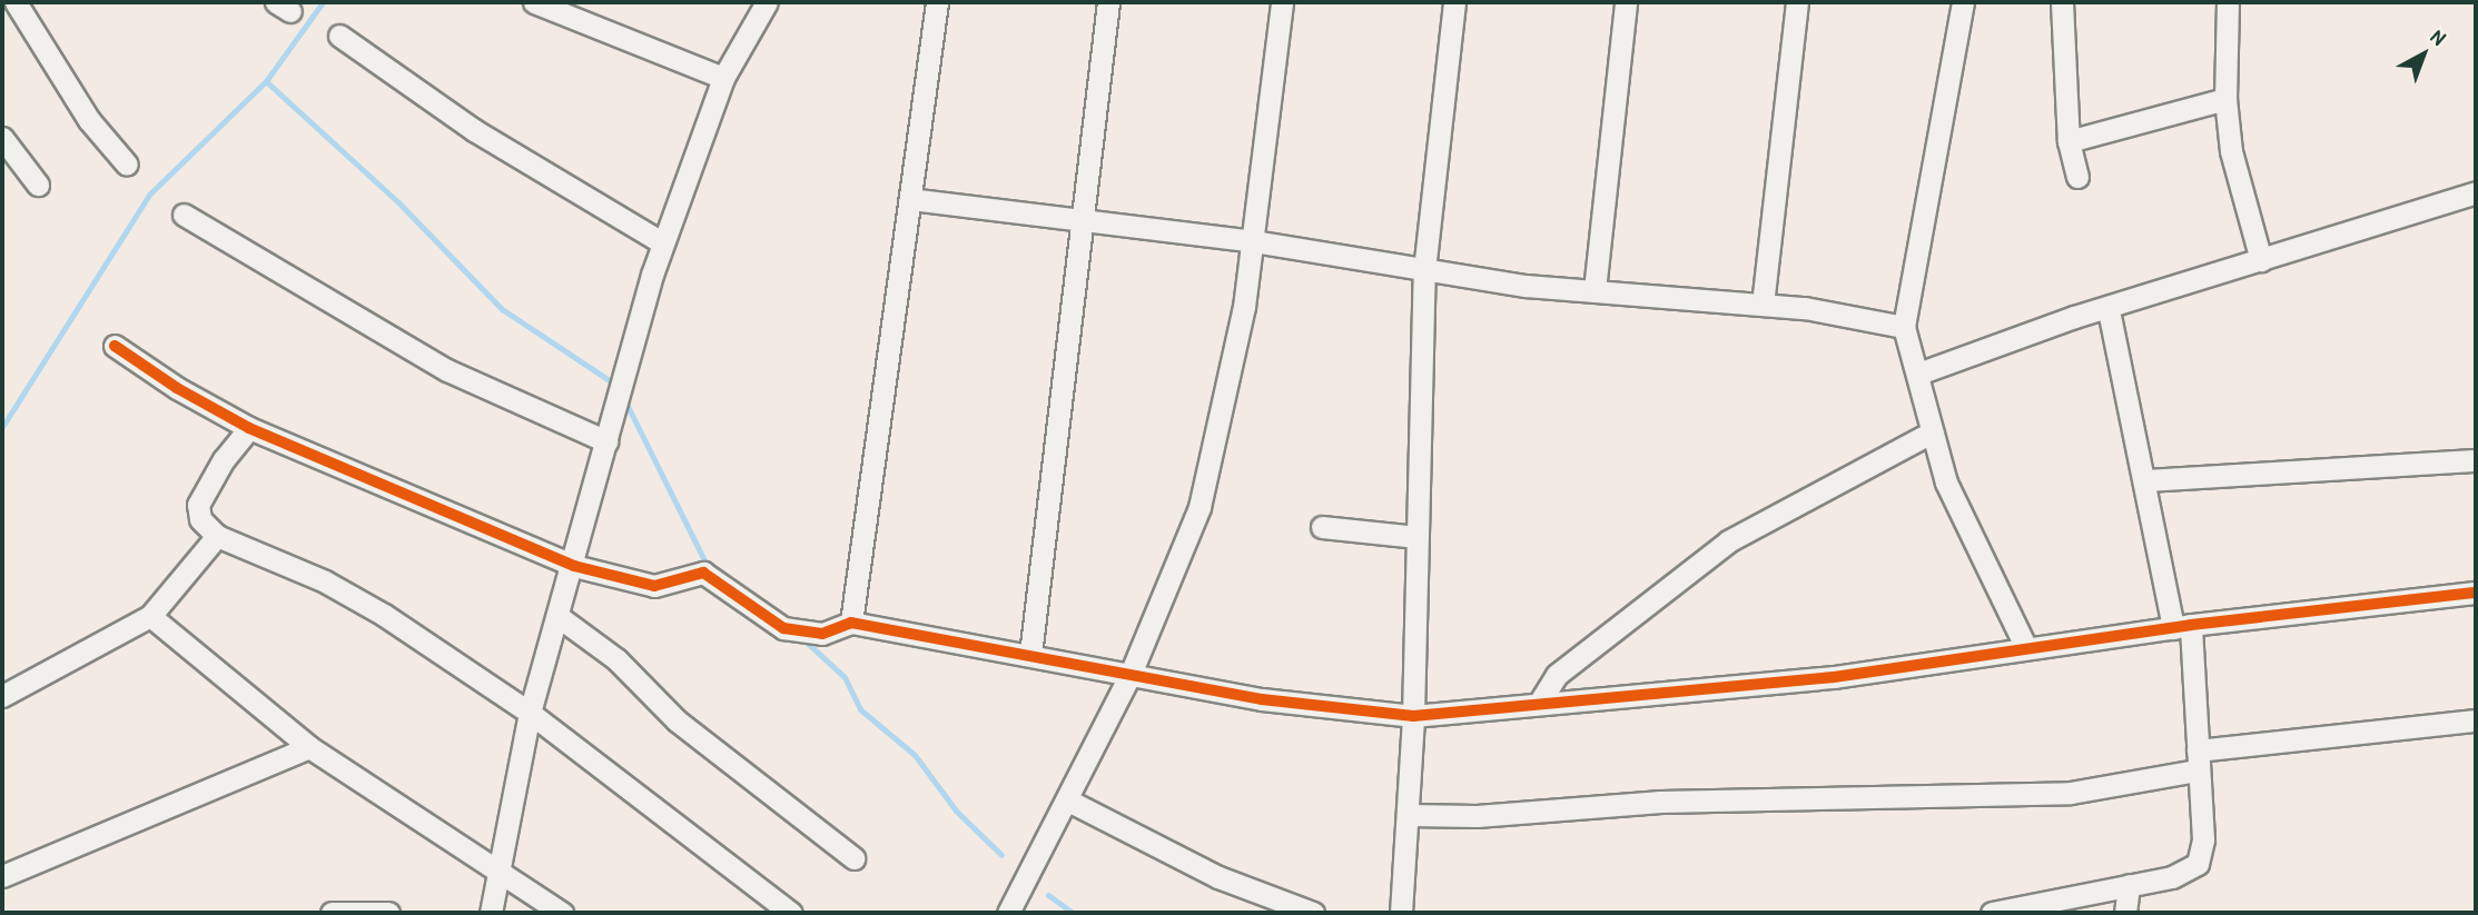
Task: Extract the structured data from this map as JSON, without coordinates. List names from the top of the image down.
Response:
{
  "north": "top right"
}
